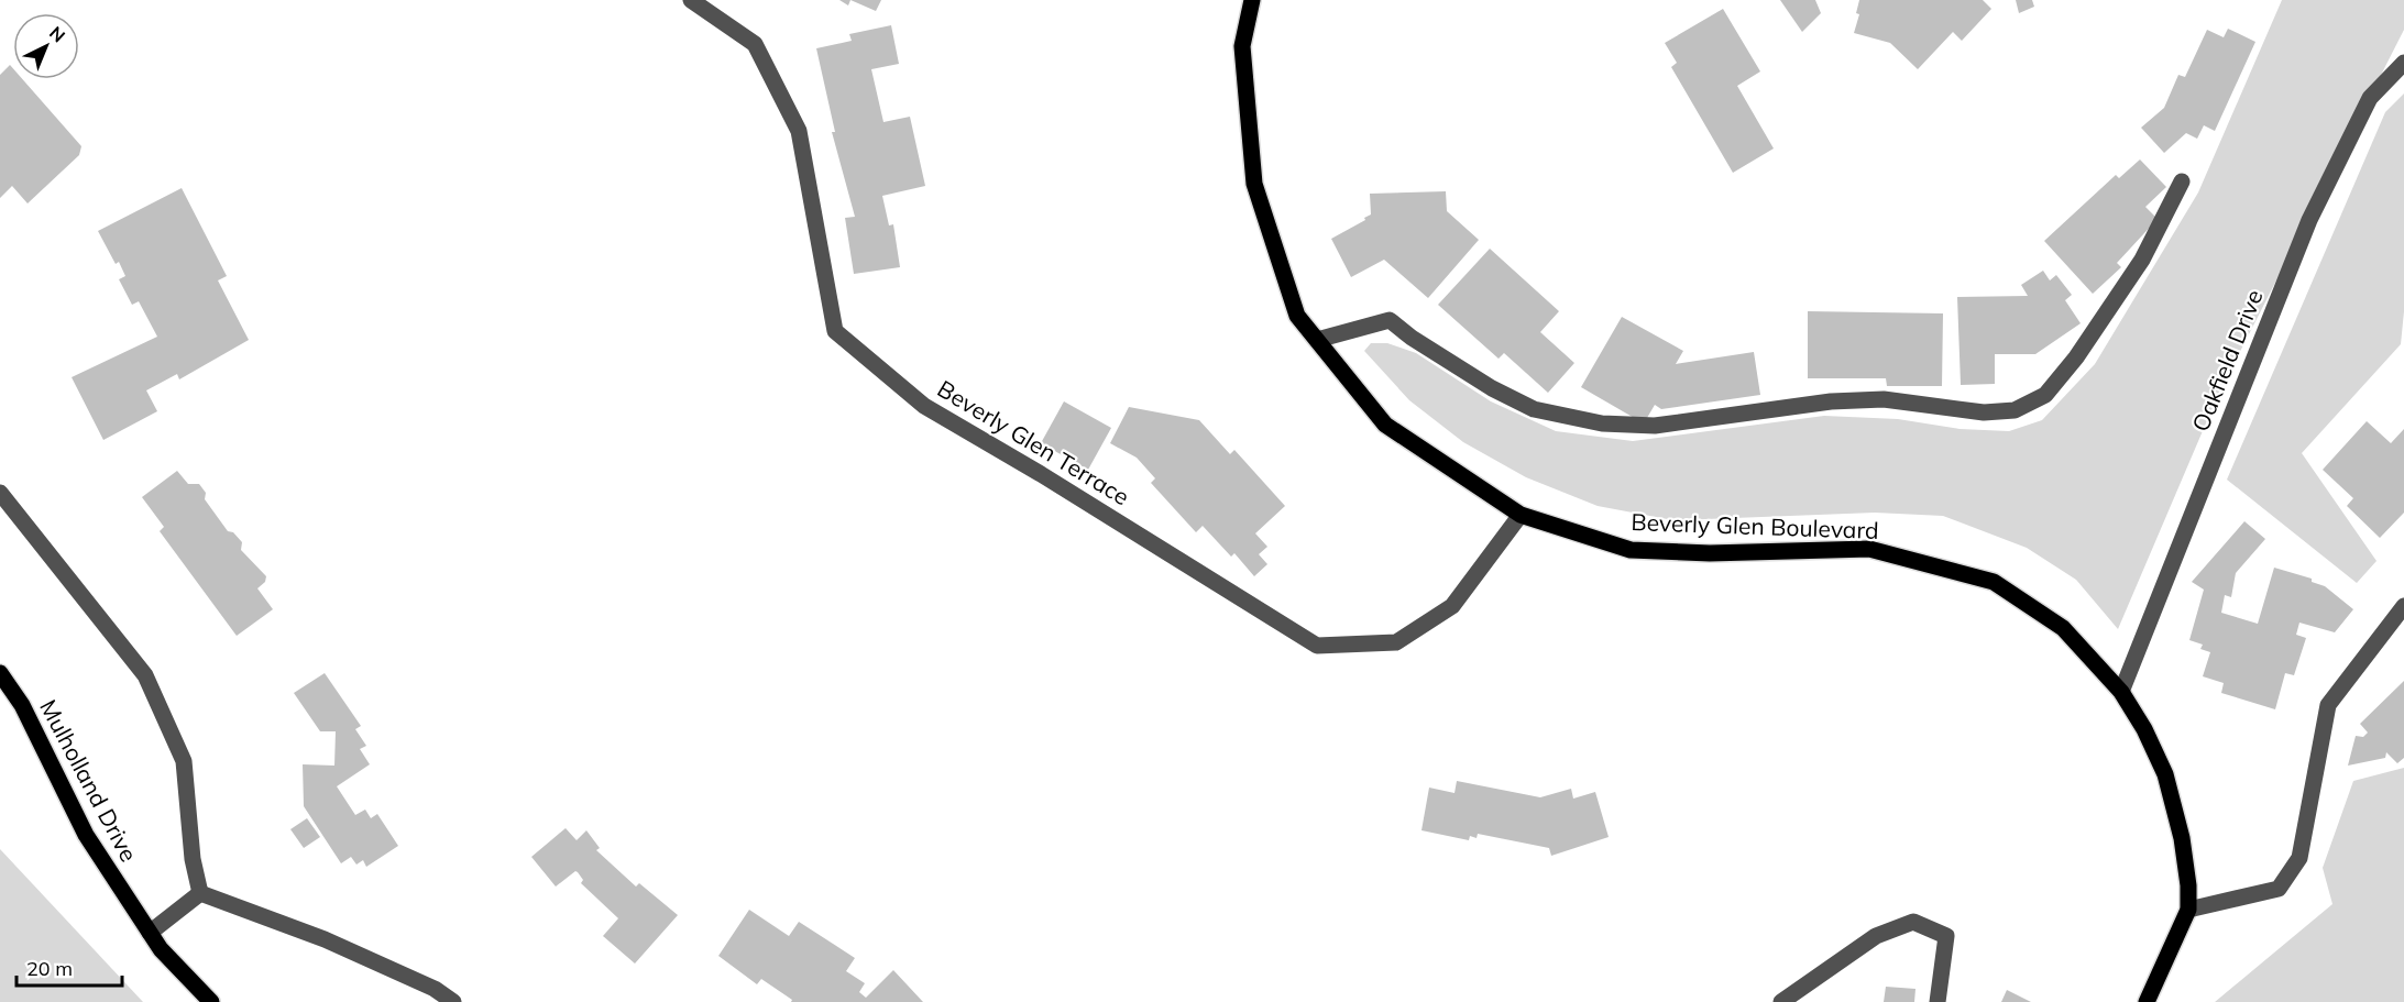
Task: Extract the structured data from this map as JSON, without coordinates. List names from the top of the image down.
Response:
{
  "streets": {
    "main road": ["Beverly Glen Boulevard", "Mulholland Drive"],
    "street": ["Oakfield Drive", "Beverly Glen Terrace"]
  },
  "crossings": [
    ["Oakfield Drive", "Beverly Glen Boulevard"],
    ["Beverly Glen Terrace", "Beverly Glen Boulevard"]
  ],
  "scale_bar": "20 m",
  "north": "top right"
}
